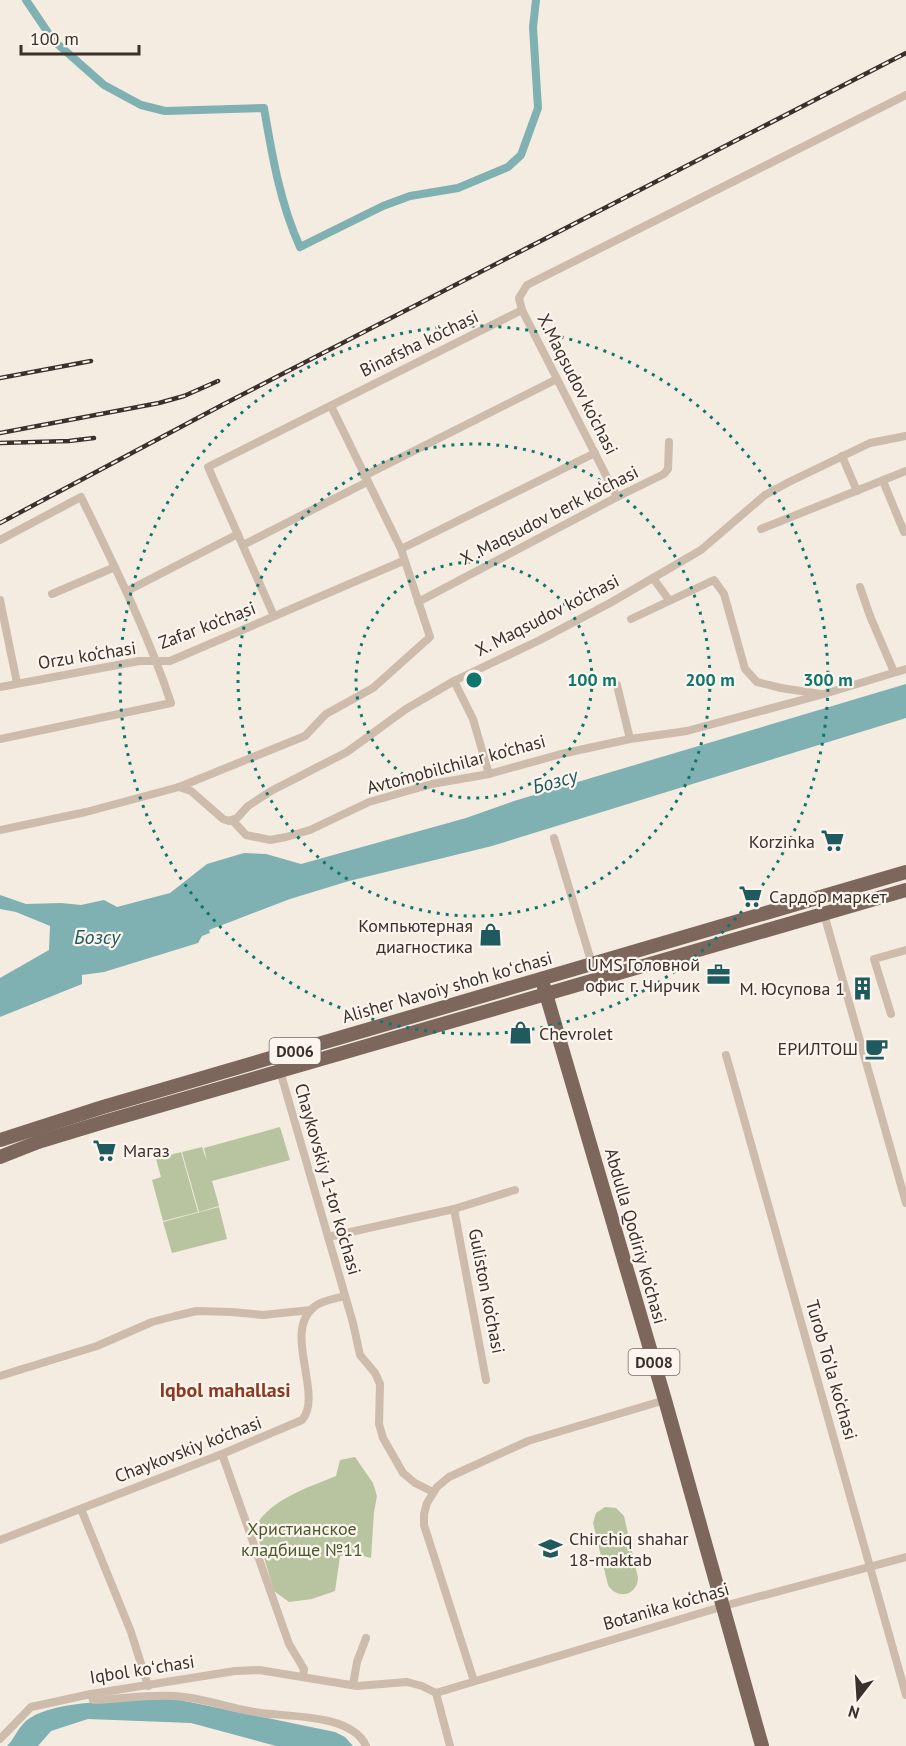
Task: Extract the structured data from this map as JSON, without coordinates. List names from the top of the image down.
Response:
{
  "streets": {
    "main road": [
      "Alisher Navoiy shoh koʻchasi",
      "D006",
      "Abdulla Qodiriy ko‘chasi",
      "D008"
    ],
    "street": [
      "Binafsha ko‘chasi",
      "X.Maqsudov ko‘chasi",
      "X .Maqsudov berk ko‘chasi",
      "X. Maqsudov ko‘chasi",
      "Zafar ko‘chasi",
      "Orzu ko‘chasi",
      "Avtomobilchilar ko‘chasi",
      "Chaykovskiy 1-tor ko‘chasi",
      "Guliston ko‘chasi",
      "Turob To‘la ko‘chasi",
      "Chaykovskiy ko‘chasi",
      "Botanika ko‘chasi",
      "Iqbol koʻchasi"
    ]
  },
  "crossings": [
    ["Binafsha ko‘chasi", "X.Maqsudov ko‘chasi"],
    ["X.Maqsudov ko‘chasi", "X .Maqsudov berk ko‘chasi"],
    ["X. Maqsudov ko‘chasi", "Avtomobilchilar ko‘chasi"],
    ["Zafar ko‘chasi", "Orzu ko‘chasi"],
    ["Alisher Navoiy shoh koʻchasi", "Chaykovskiy 1-tor ko‘chasi"],
    ["Alisher Navoiy shoh koʻchasi", "Abdulla Qodiriy ko‘chasi"],
    ["Chaykovskiy 1-tor ko‘chasi", "Guliston ko‘chasi"],
    ["Abdulla Qodiriy ko‘chasi", "Botanika ko‘chasi"],
    ["Turob To‘la ko‘chasi", "Botanika ko‘chasi"],
    ["Botanika ko‘chasi", "Iqbol koʻchasi"]
  ],
  "districts": ["Iqbol mahallasi"],
  "water": ["Бозсу"],
  "parks": ["Христианское кладбище №11"],
  "places": {
    "supermarket": ["Korzinka", "Сардор маркет", "Магаз"],
    "shop": ["Компьютерная диагностика", "Chevrolet"],
    "office": ["UMS Головной офис г. Чирчик"],
    "building": ["М. Юсупова 1"],
    "cafe": ["ЕРИЛТОШ"],
    "school or university": ["Chirchiq shahar 18-maktab"]
  },
  "scale_bar": "100 m",
  "north": "bottom",
  "rings": ["100 m", "200 m", "300 m"]
}
